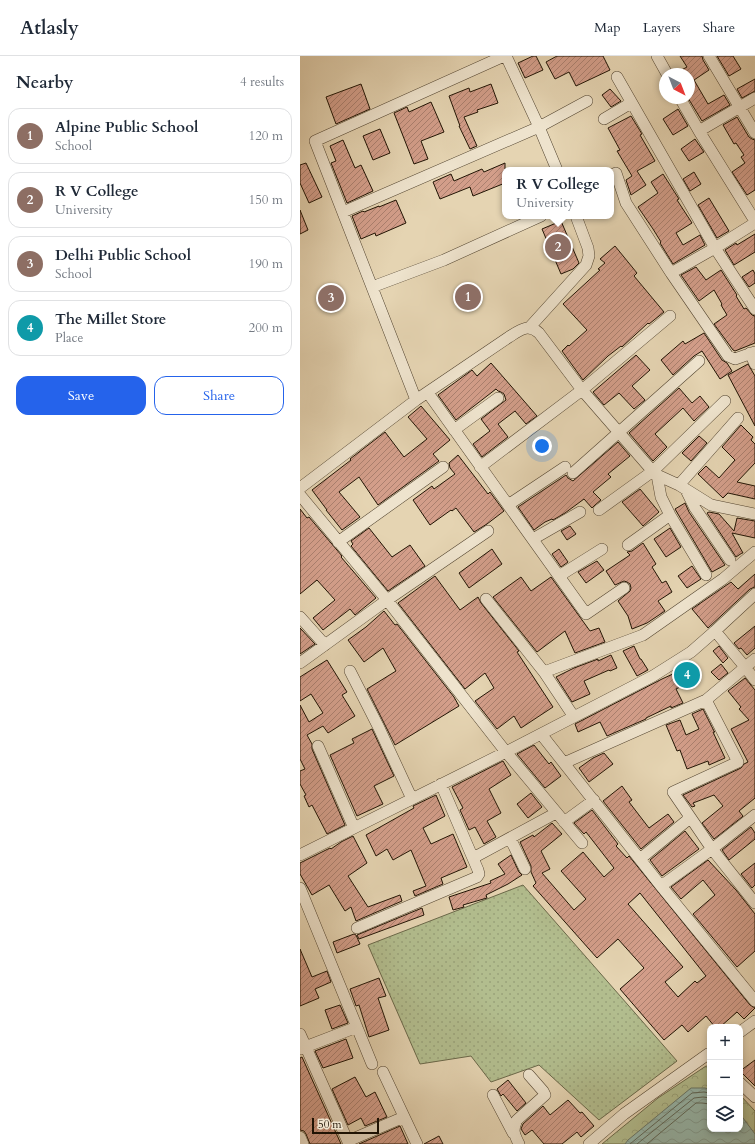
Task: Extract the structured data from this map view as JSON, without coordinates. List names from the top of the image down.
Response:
{
  "scale_bar": "50 m",
  "north": "bottom right",
  "page": {
    "header": "Atlasly",
    "nav": ["Map", "Layers", "Share"],
    "heading": ["Nearby", "4 results"],
    "list": [
      {
        "mark": "1",
        "name": "Alpine Public School",
        "note": "School",
        "value": "120 m"
      },
      {
        "mark": "2",
        "name": "R V College",
        "note": "University",
        "value": "150 m"
      },
      {
        "mark": "3",
        "name": "Delhi Public School",
        "note": "School",
        "value": "190 m"
      },
      {
        "mark": "4",
        "name": "The Millet Store",
        "note": "Place",
        "value": "200 m"
      }
    ],
    "popup": ["R V College", "University"],
    "pins": [
      "2",
      "1",
      "3",
      "4"
    ],
    "buttons": ["Save", "Share"],
    "map_buttons": ["+", "−"],
    "scale": "50 m"
  }
}
